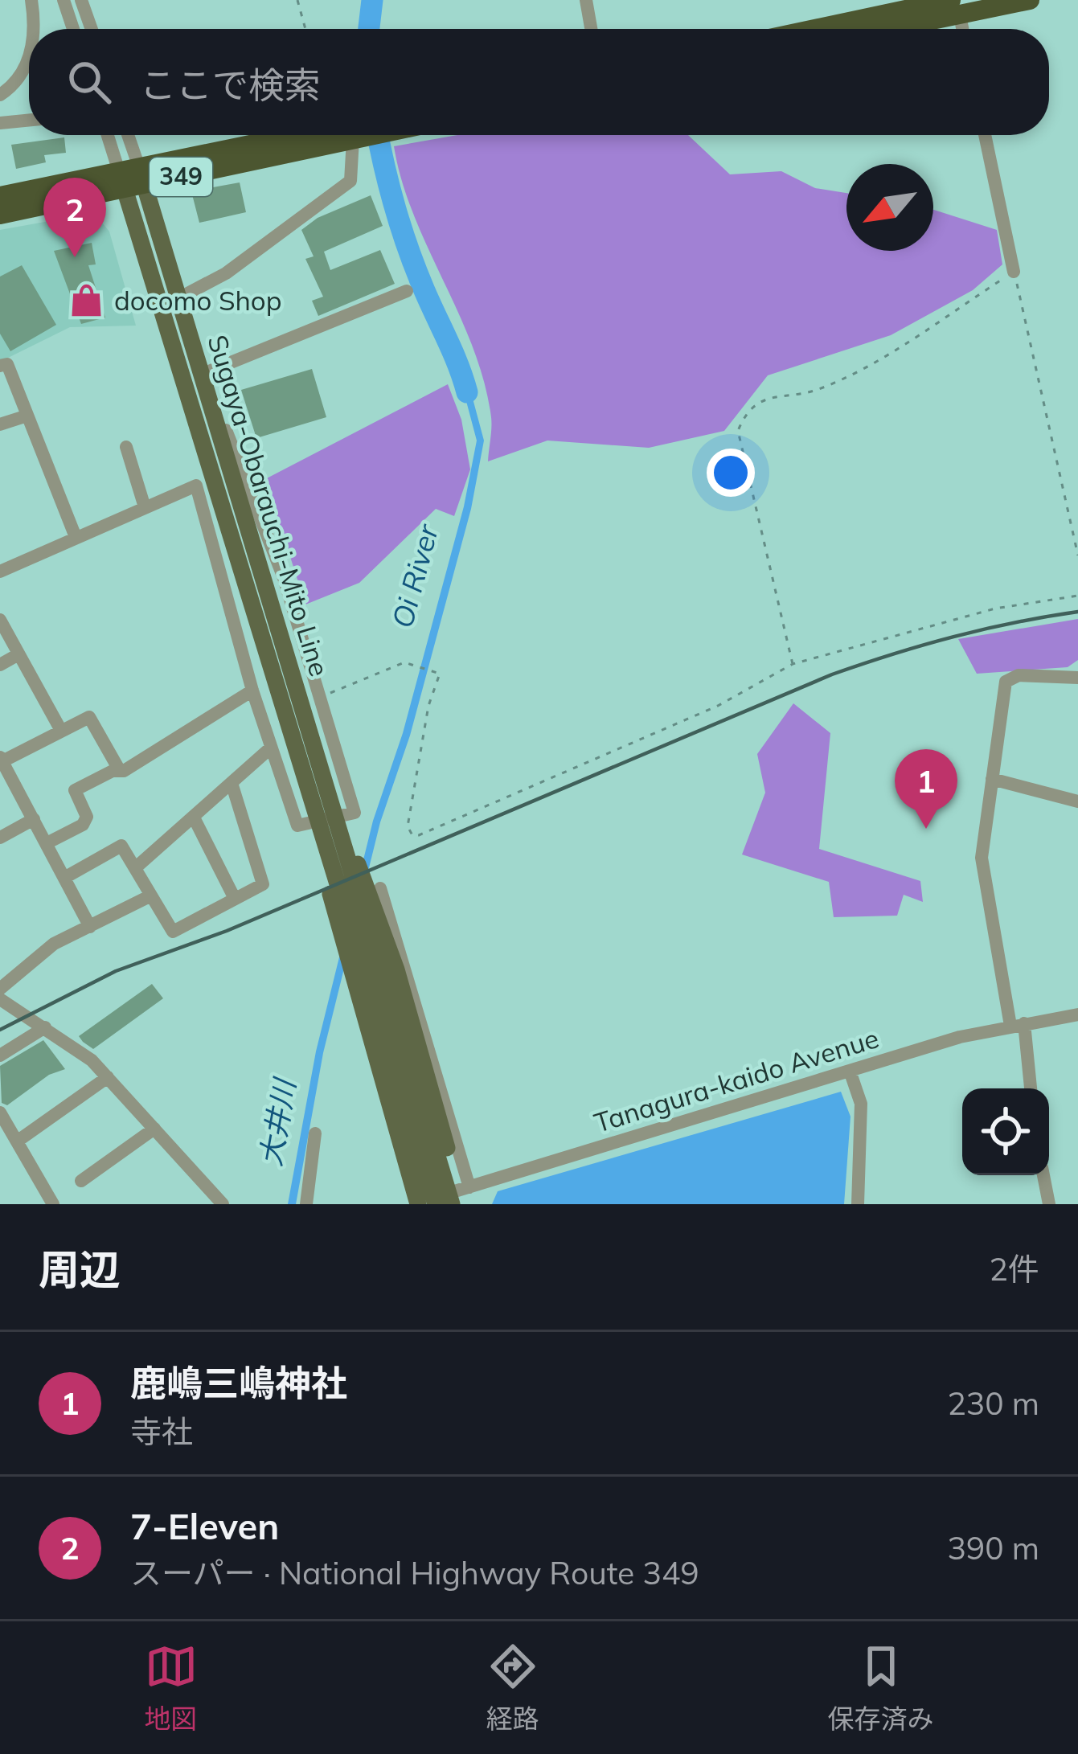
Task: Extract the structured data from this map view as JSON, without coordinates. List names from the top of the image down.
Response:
{
  "streets": {
    "highway": ["349"],
    "main road": ["Sugaya-Obarauchi-Mito Line"],
    "street": ["Tanagura-kaido Avenue"]
  },
  "crossings": [
    ["349", "Sugaya-Obarauchi-Mito Line"],
    ["Sugaya-Obarauchi-Mito Line", "Tanagura-kaido Avenue"]
  ],
  "water": ["Oi River", "大井川"],
  "places": {
    "shop": ["docomo Shop"]
  },
  "north": "bottom left",
  "page": {
    "search": "ここで検索",
    "pins": ["2", "1"],
    "heading": ["周辺", "2件"],
    "list": [
      {
        "mark": "1",
        "name": "鹿嶋三嶋神社",
        "note": "寺社",
        "value": "230 m"
      },
      {
        "mark": "2",
        "name": "7-Eleven",
        "note": "スーパー · National Highway Route 349",
        "value": "390 m"
      }
    ],
    "nav": ["地図", "経路", "保存済み"]
  }
}
